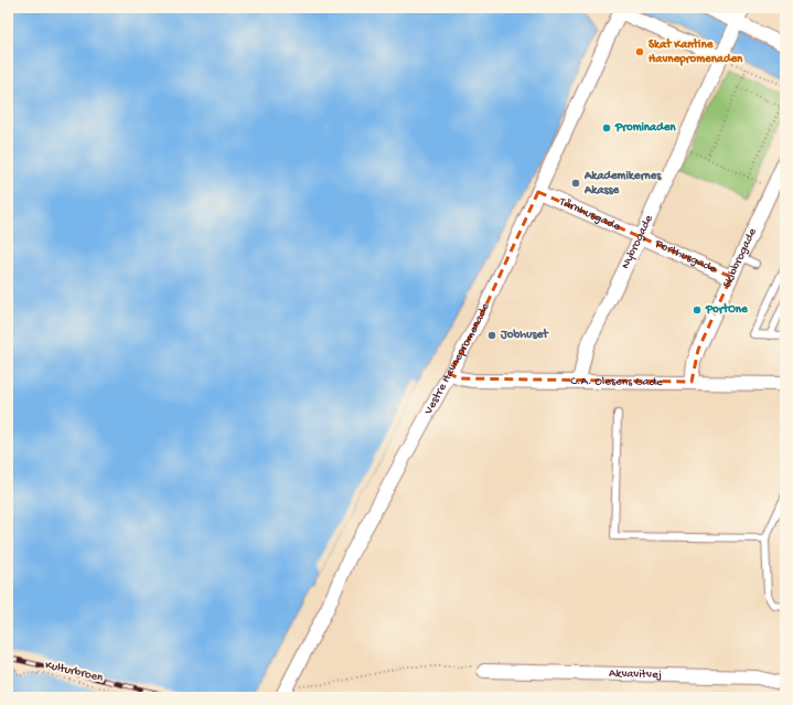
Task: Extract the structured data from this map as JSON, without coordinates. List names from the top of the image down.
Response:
{
  "streets": {
    "street": [
      "Tårnhusgade",
      "Nybrogade",
      "Porthusgade",
      "Skibbrogade",
      "Vestre Havnepromenade",
      "C.A. Olesens Gade",
      "Akvavitvej"
    ],
    "path": ["Kulturbroen"]
  },
  "crossings": [
    ["Tårnhusgade", "Nybrogade"],
    ["Tårnhusgade", "Porthusgade"],
    ["Tårnhusgade", "Vestre Havnepromenade"],
    ["Nybrogade", "Porthusgade"],
    ["Nybrogade", "Vestre Havnepromenade"],
    ["Nybrogade", "C.A. Olesens Gade"],
    ["Porthusgade", "Skibbrogade"],
    ["Skibbrogade", "C.A. Olesens Gade"],
    ["Vestre Havnepromenade", "C.A. Olesens Gade"]
  ],
  "places": [
    "Skat Kantine Havnepromenaden",
    "Prominaden",
    "Akademikernes Akasse",
    "PortOne",
    "Jobhuset"
  ]
}
